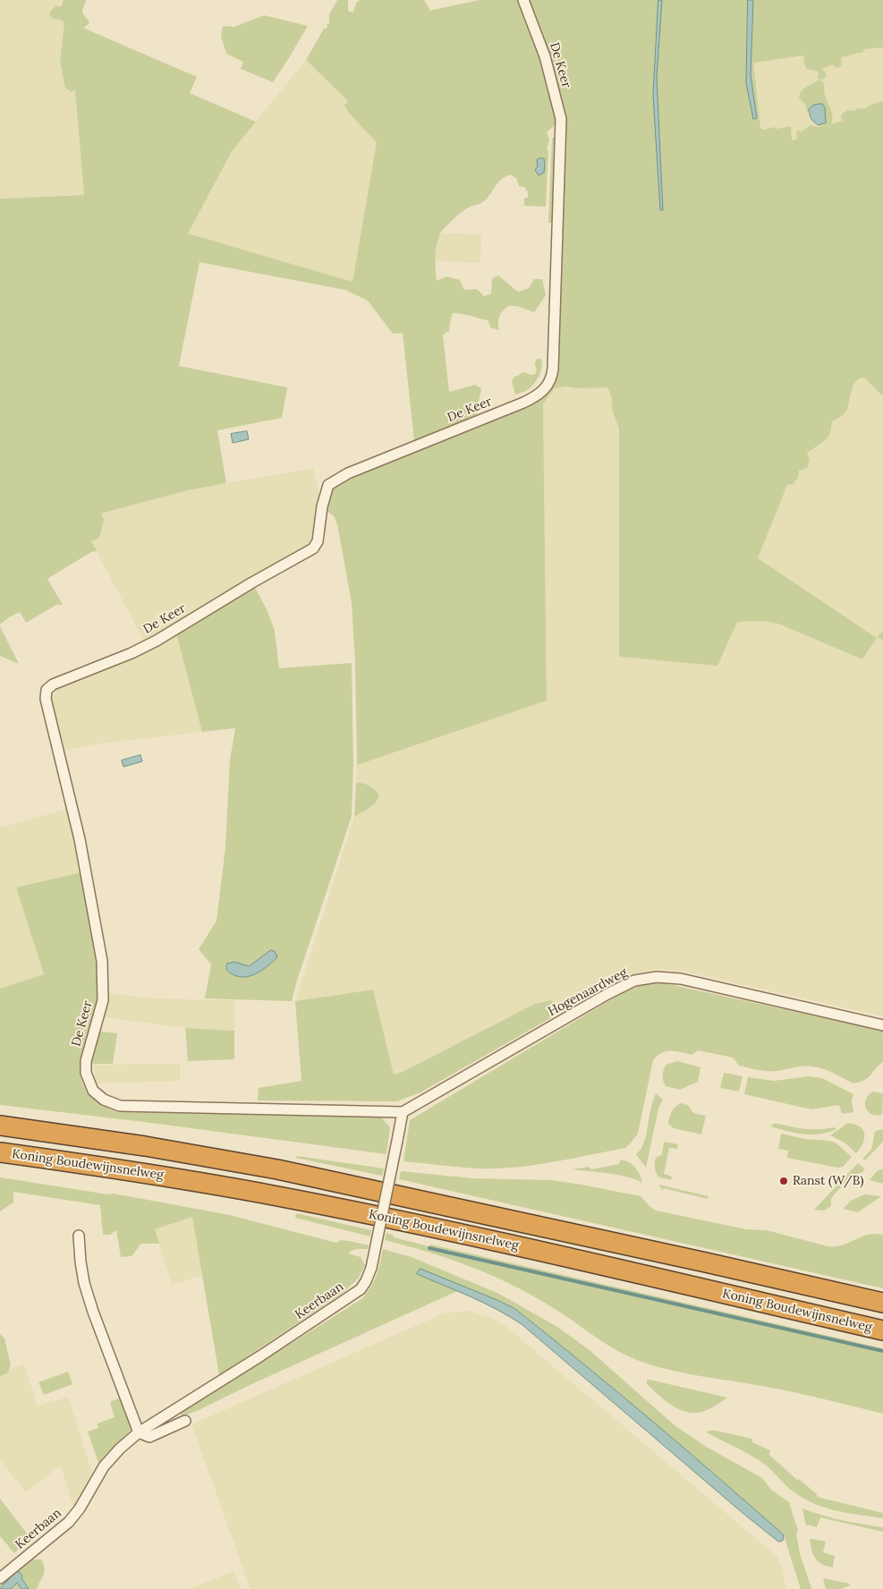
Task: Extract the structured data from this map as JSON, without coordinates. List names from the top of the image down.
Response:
{
  "streets": {
    "highway": ["Koning Boudewijnsnelweg"],
    "street": ["De Keer", "Hogenaardweg", "Keerbaan"]
  },
  "crossings": [
    ["De Keer", "Hogenaardweg"],
    ["De Keer", "Keerbaan"],
    ["Hogenaardweg", "Keerbaan"]
  ],
  "places": ["Ranst (W/B)"]
}
